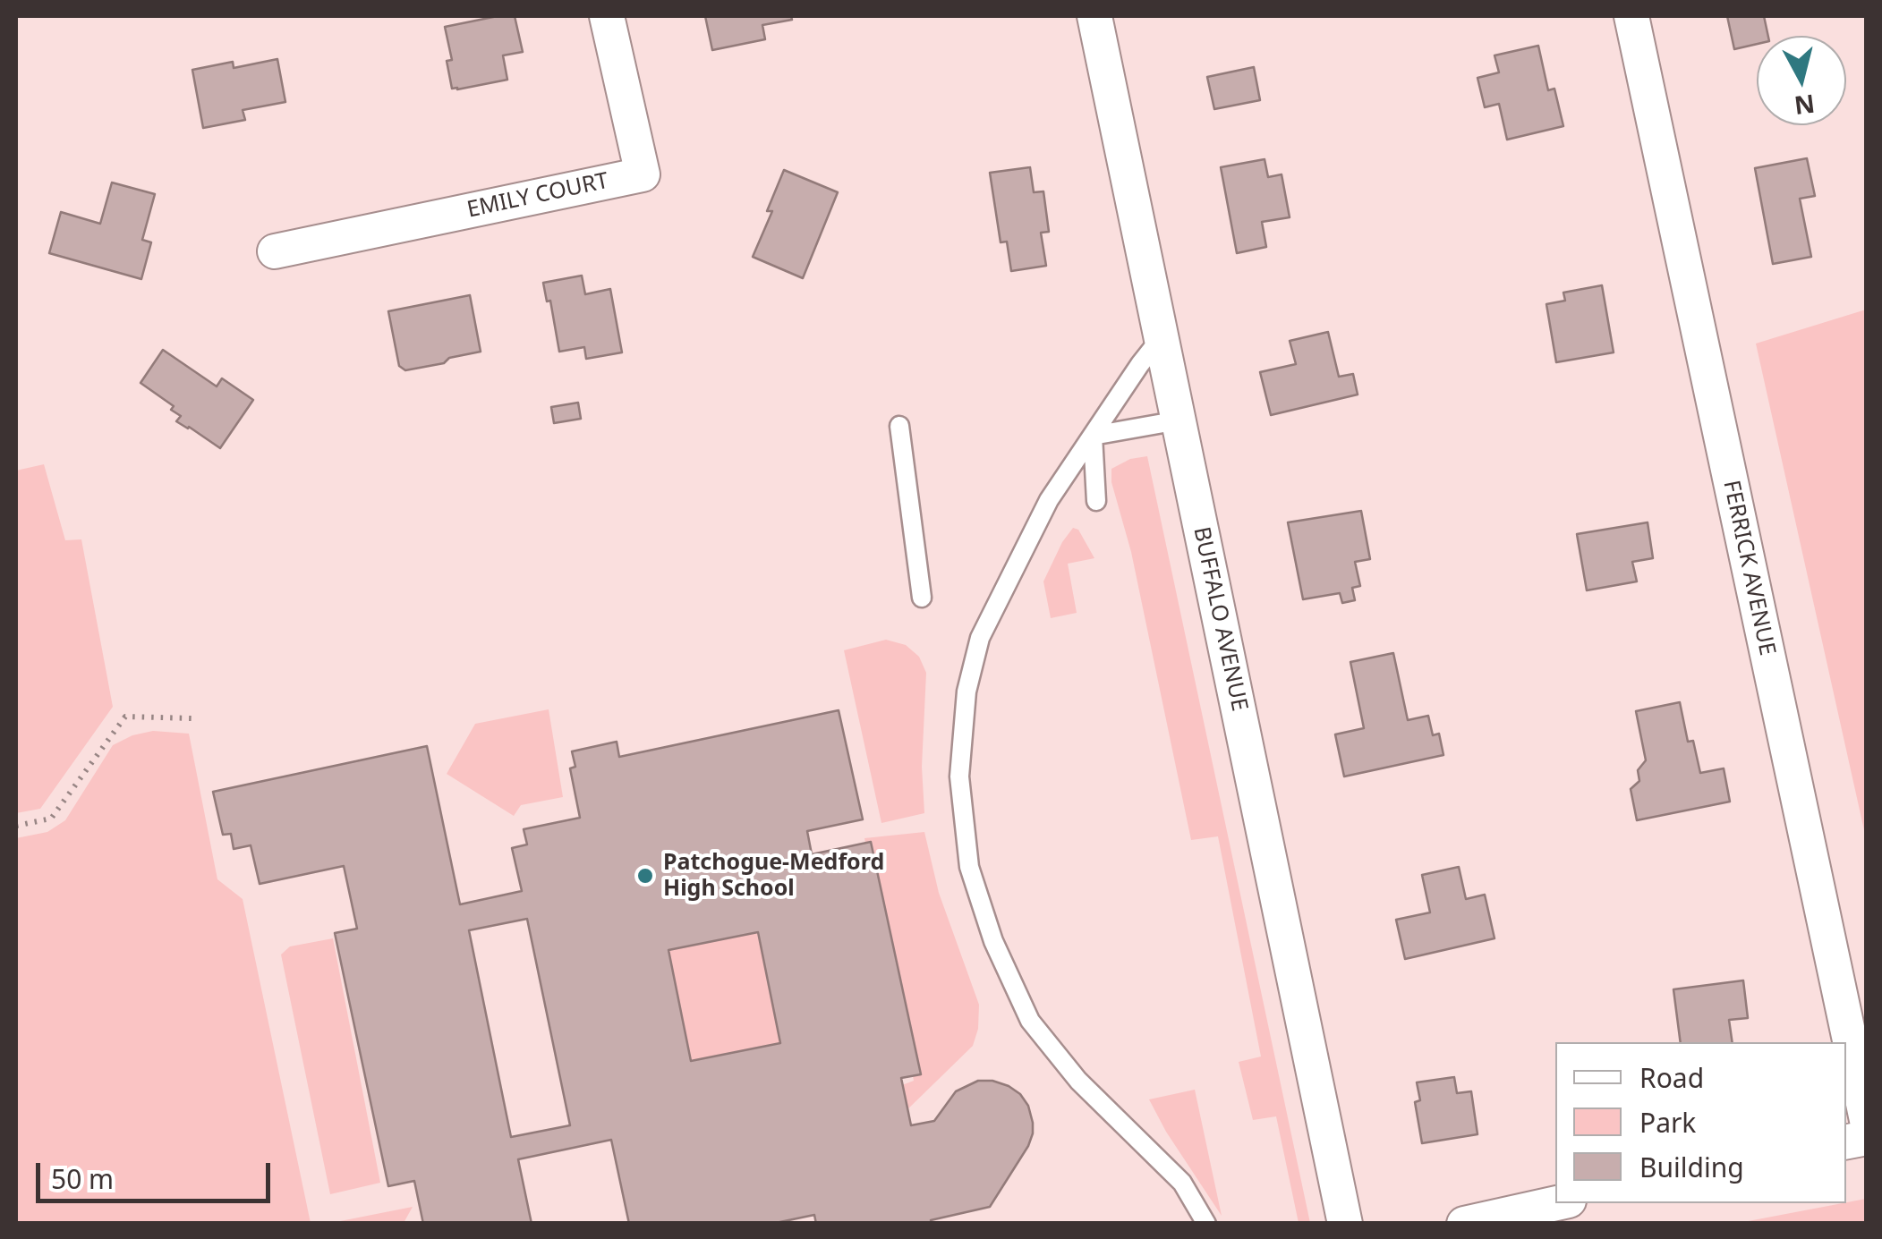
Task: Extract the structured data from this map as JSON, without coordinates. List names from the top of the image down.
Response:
{
  "streets": {
    "street": ["EMILY COURT", "FERRICK AVENUE", "BUFFALO AVENUE"]
  },
  "places": ["Patchogue-Medford High School"],
  "legend": ["Road", "Park", "Building"],
  "scale_bar": "50 m",
  "north": "bottom"
}
